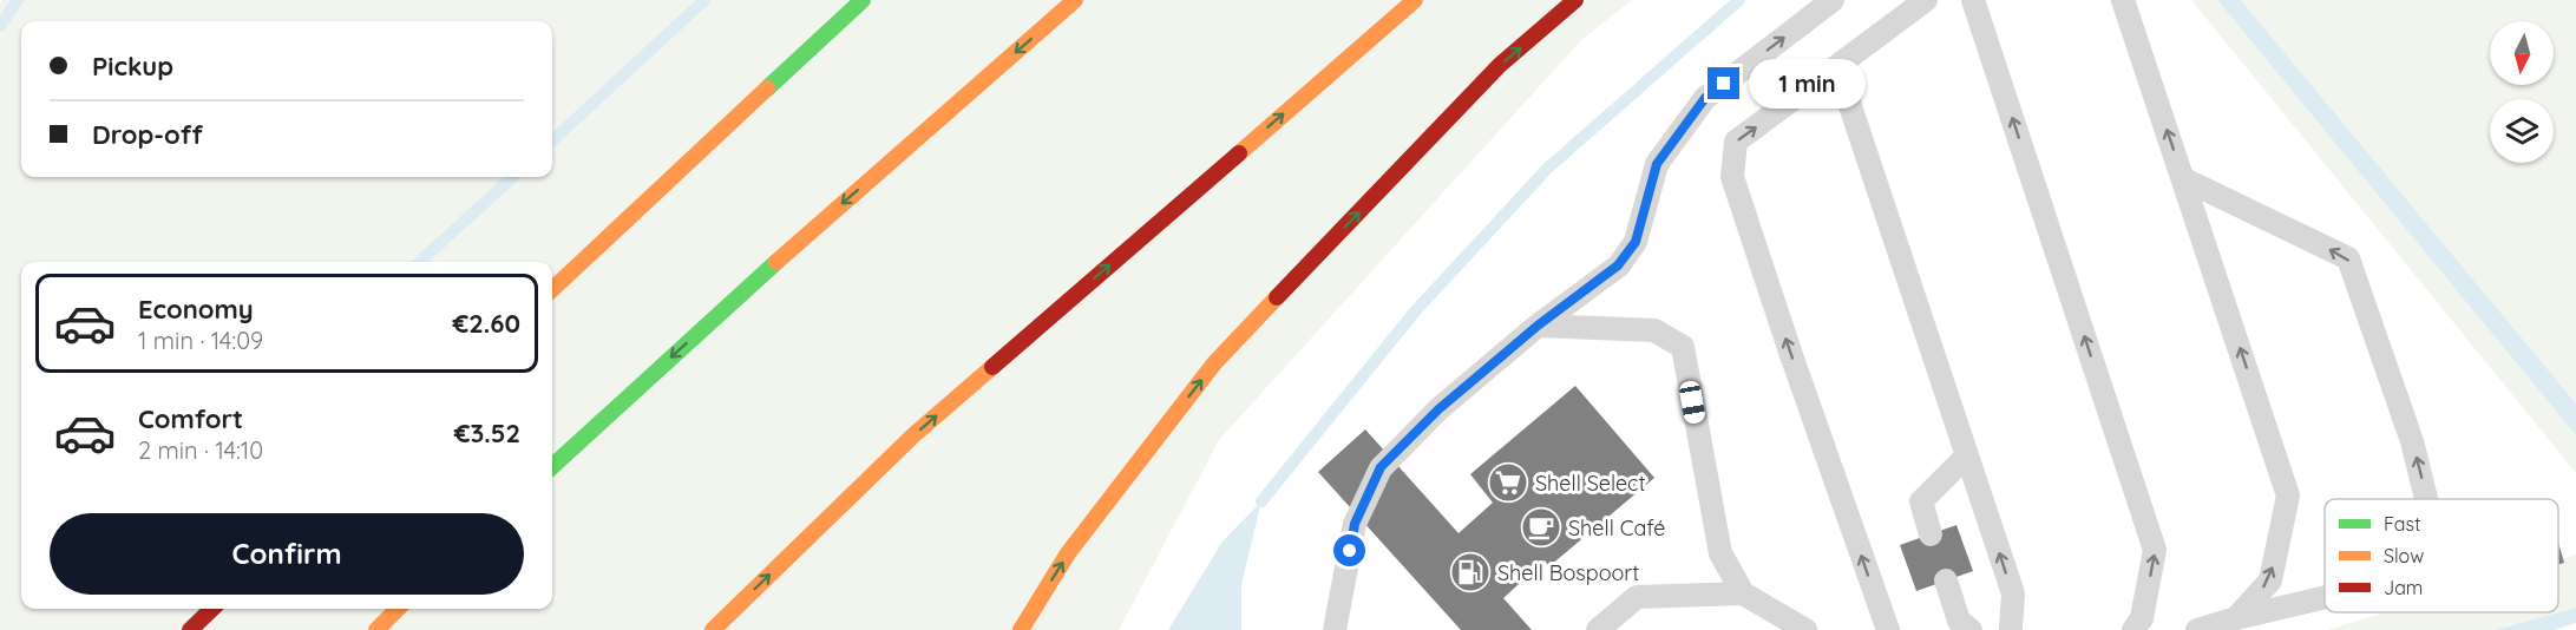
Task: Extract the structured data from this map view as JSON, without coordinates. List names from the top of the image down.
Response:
{
  "places": {
    "supermarket": ["Shell Select"],
    "cafe": ["Shell Café"],
    "fuel station": ["Shell Bospoort"]
  },
  "legend": ["Fast", "Slow", "Jam"],
  "north": "bottom",
  "page": {
    "banner": ["Pickup", "Drop-off"],
    "bubble": "1 min",
    "list": [
      {
        "name": "Economy",
        "note": "1 min · 14:09",
        "value": "€2.60"
      },
      {
        "name": "Comfort",
        "note": "2 min · 14:10",
        "value": "€3.52"
      }
    ],
    "buttons": "Confirm"
  }
}
